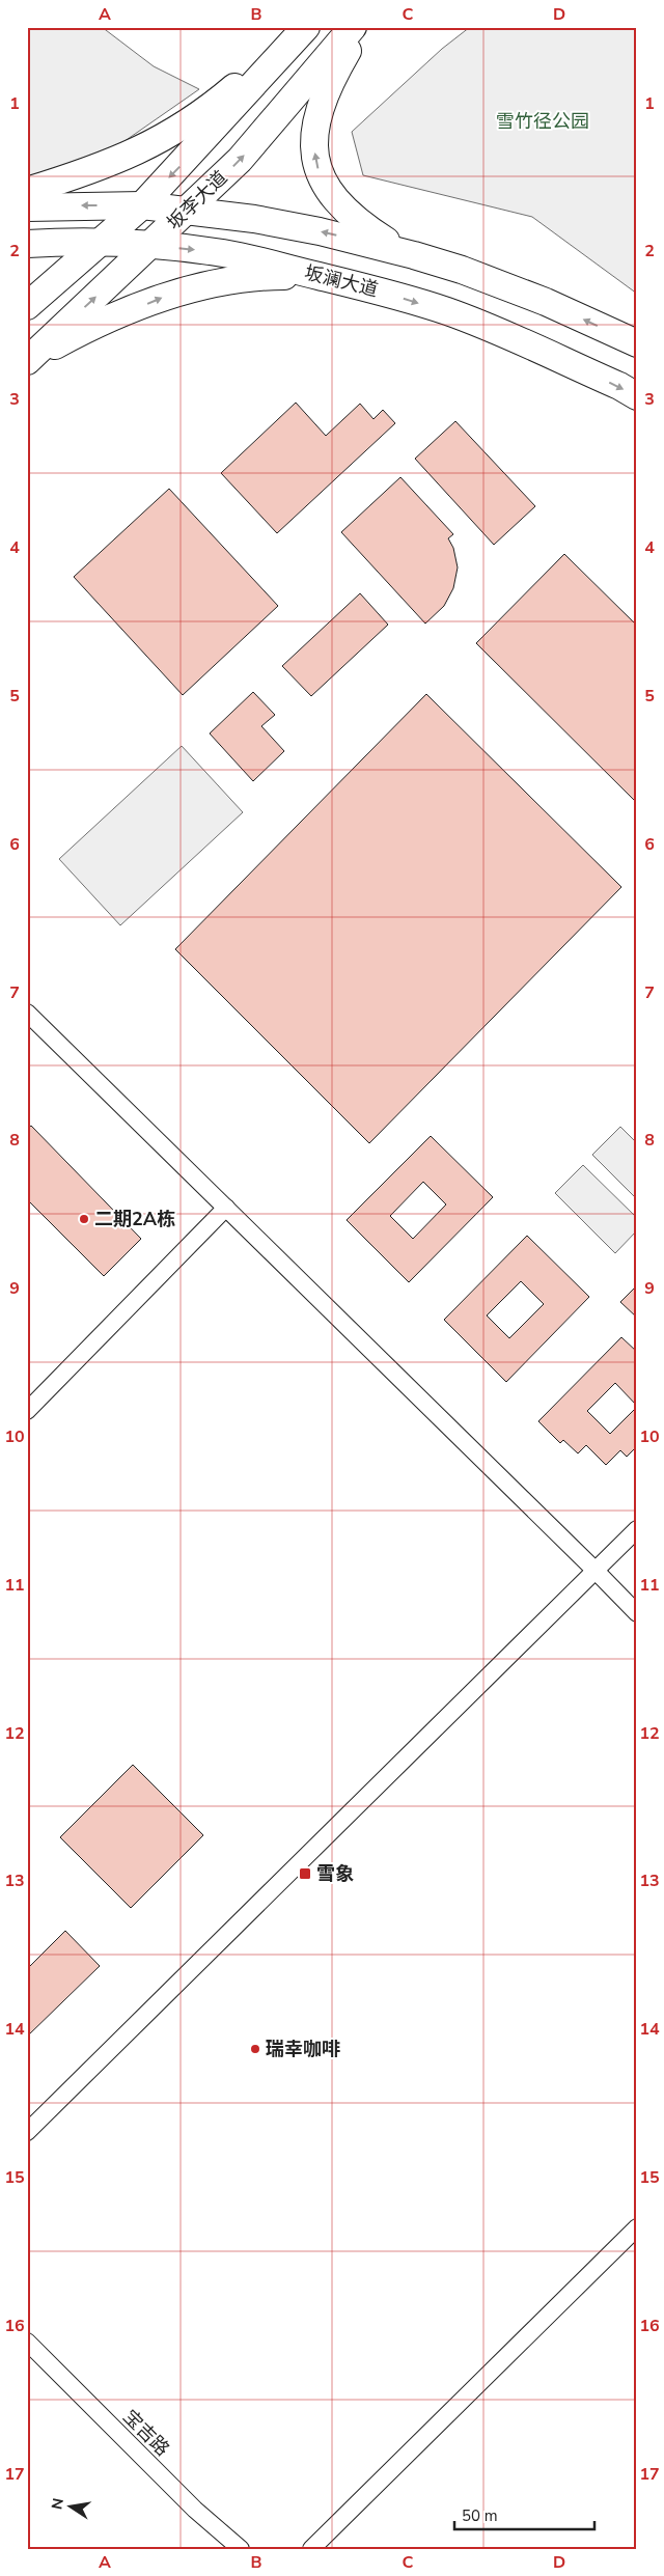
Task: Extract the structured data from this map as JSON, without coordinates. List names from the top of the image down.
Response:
{
  "streets": {
    "main road": ["坂李大道", "坂澜大道"],
    "street": ["宝吉路"]
  },
  "crossings": [
    ["坂李大道", "坂澜大道"]
  ],
  "parks": ["雪竹径公园"],
  "places": {
    "other": ["二期2A栋", "瑞幸咖啡"],
    "transit": ["雪象"]
  },
  "scale_bar": "50 m",
  "north": "left",
  "grid": {
    "columns": [
      "A",
      "B",
      "C",
      "D"
    ],
    "rows": [
      "1",
      "2",
      "3",
      "4",
      "5",
      "6",
      "7",
      "8",
      "9",
      "10",
      "11",
      "12",
      "13",
      "14",
      "15",
      "16",
      "17"
    ]
  }
}
